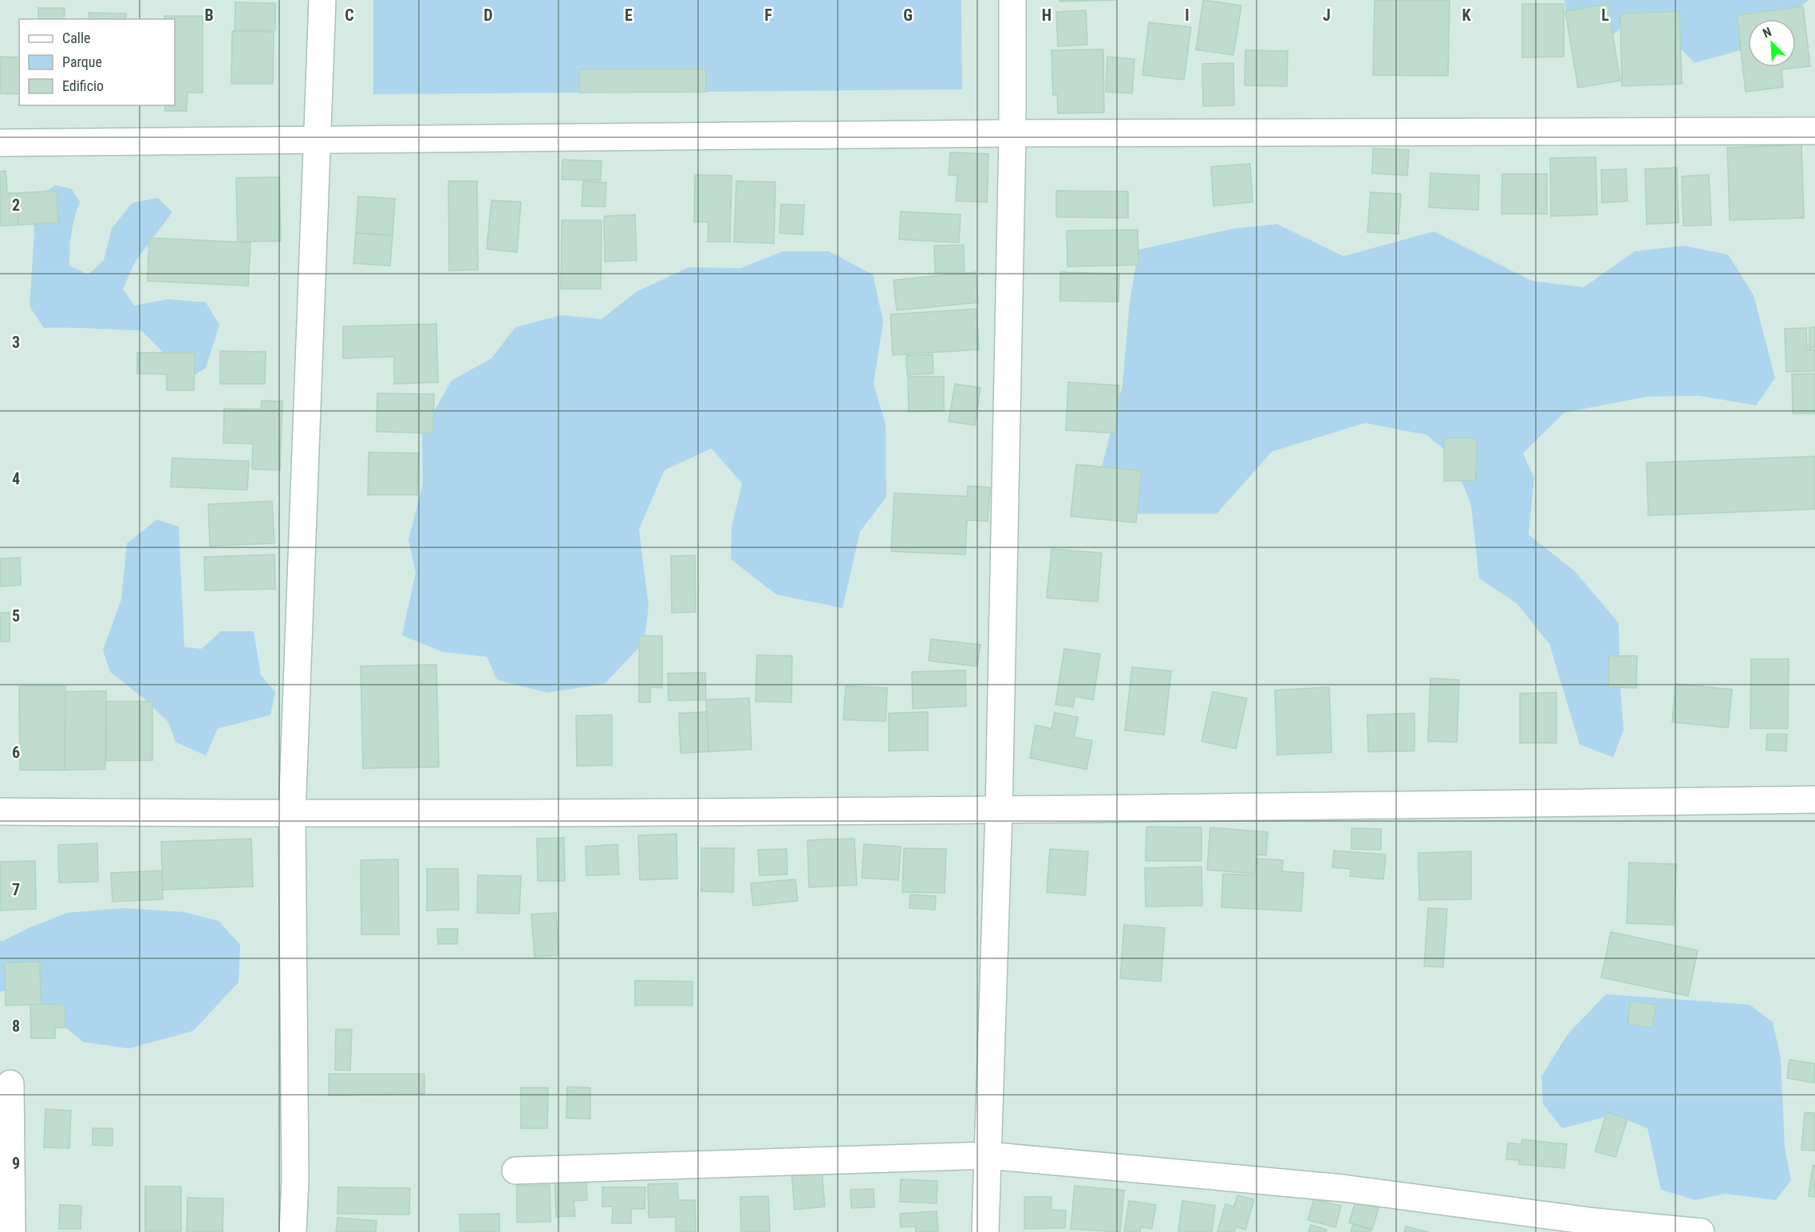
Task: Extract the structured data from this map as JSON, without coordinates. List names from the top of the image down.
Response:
{
  "legend": ["Calle", "Parque", "Edificio"],
  "north": "top left",
  "grid": {
    "columns": [
      "B",
      "C",
      "D",
      "E",
      "F",
      "G",
      "H",
      "I",
      "J",
      "K",
      "L"
    ],
    "rows": [
      "2",
      "3",
      "4",
      "5",
      "6",
      "7",
      "8",
      "9"
    ]
  }
}
